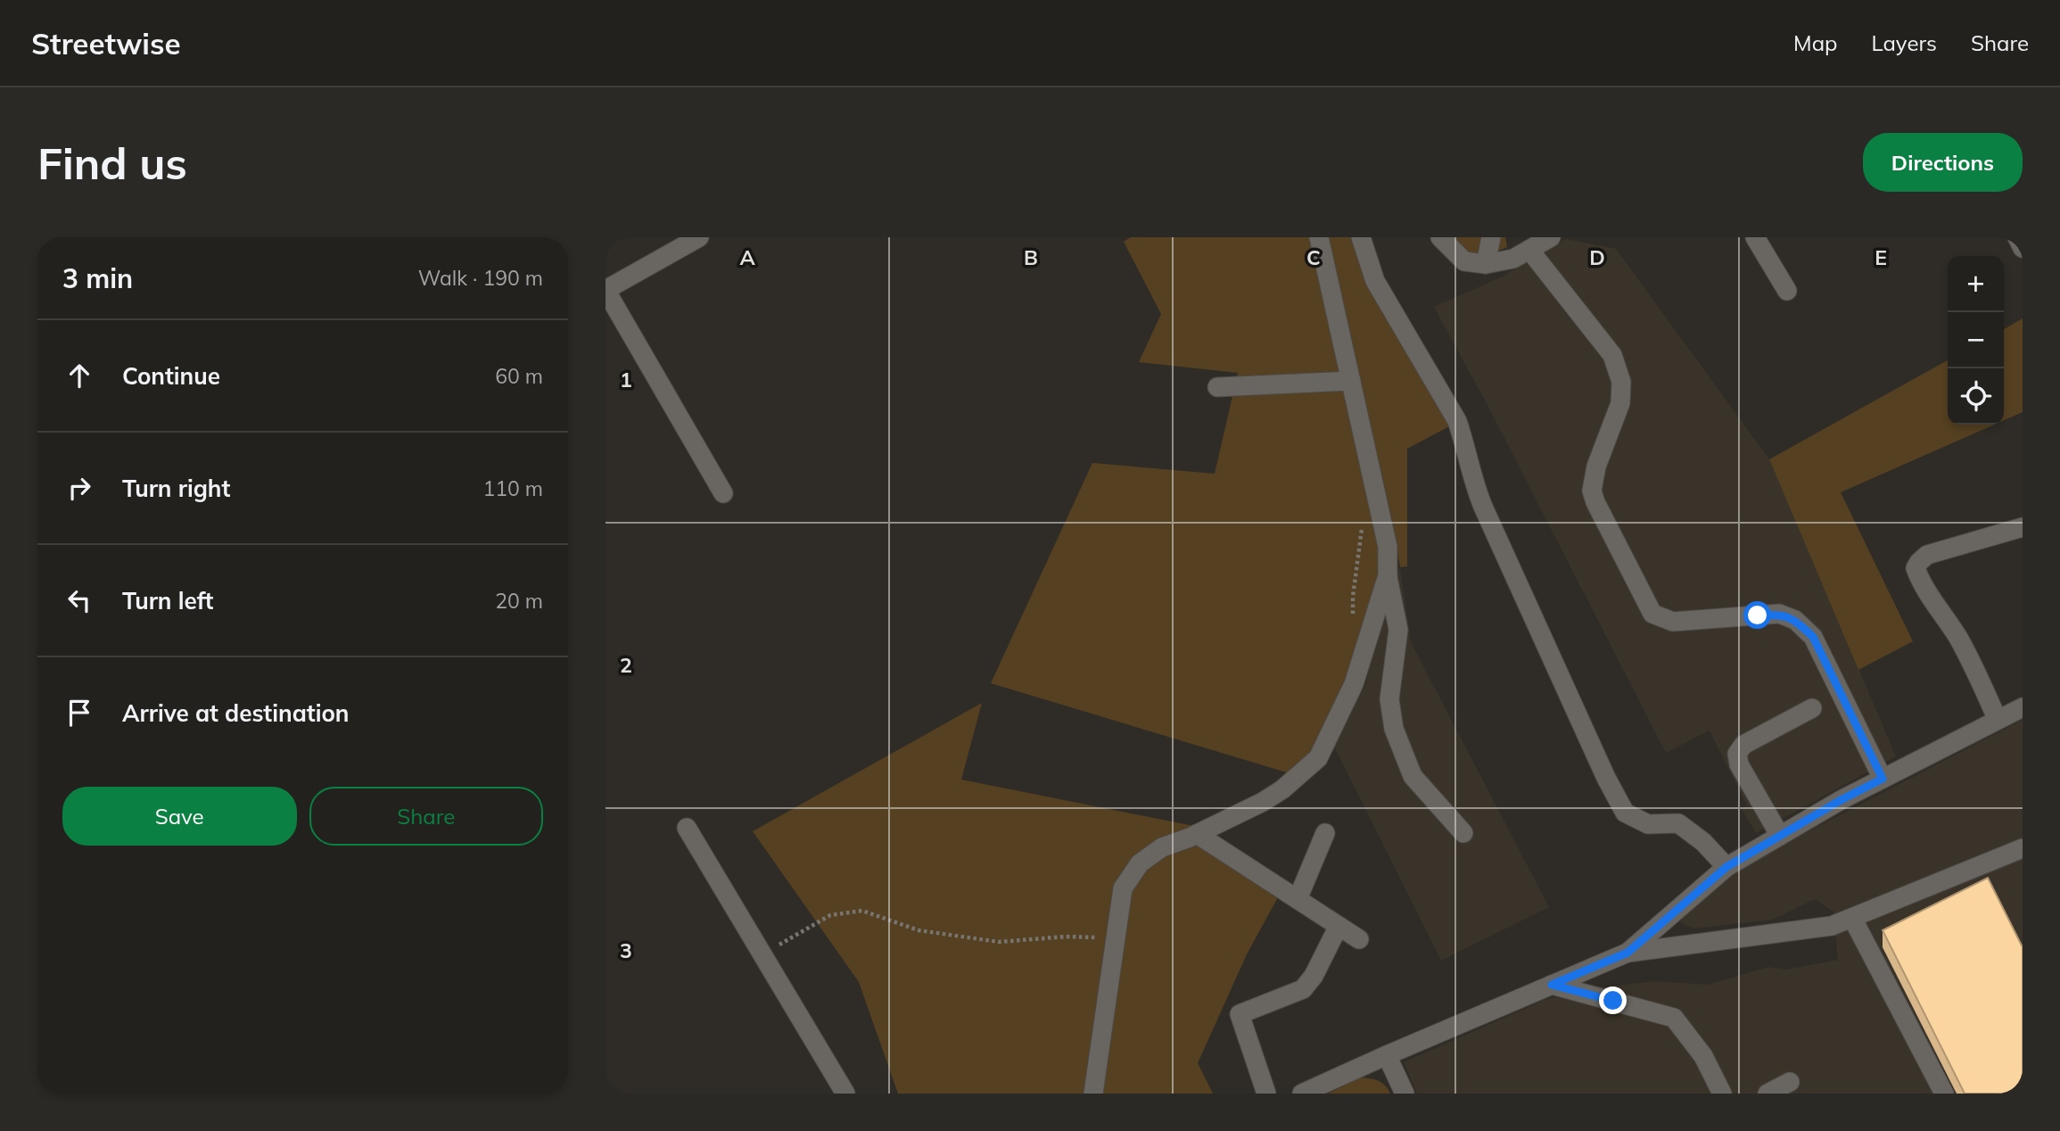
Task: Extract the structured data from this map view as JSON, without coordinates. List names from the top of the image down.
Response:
{
  "page": {
    "header": "Streetwise",
    "nav": ["Map", "Layers", "Share"],
    "buttons": [
      "Directions",
      ["Save", "Share"]
    ],
    "title": "Find us",
    "heading": ["3 min", "Walk · 190 m"],
    "map_buttons": ["+", "−"],
    "list": [
      ["Continue", "60 m"],
      ["Turn right", "110 m"],
      ["Turn left", "20 m"],
      "Arrive at destination"
    ]
  },
  "grid": {
    "columns": [
      "A",
      "B",
      "C",
      "D",
      "E"
    ],
    "rows": ["1", "2", "3"]
  }
}
